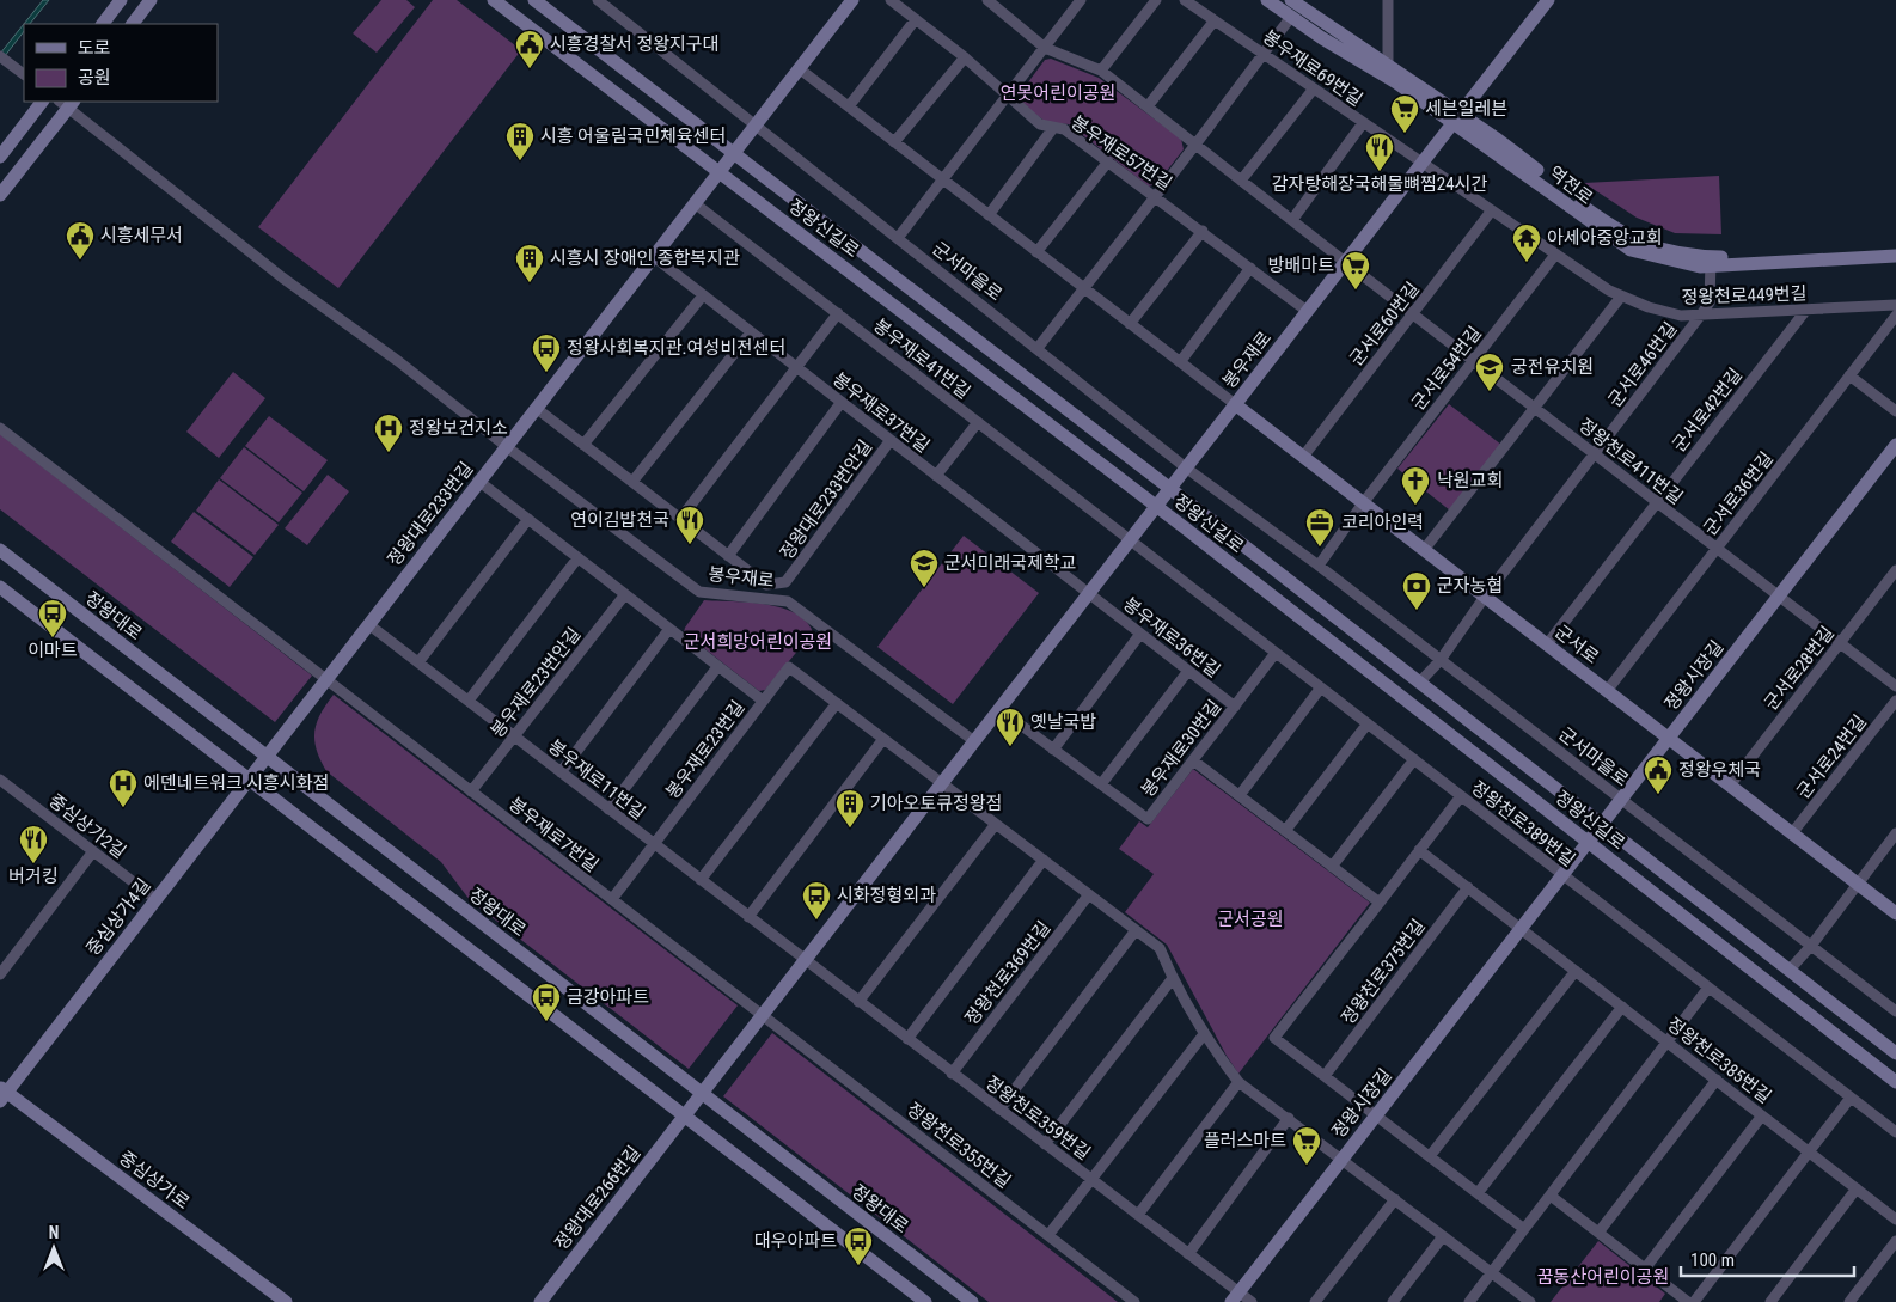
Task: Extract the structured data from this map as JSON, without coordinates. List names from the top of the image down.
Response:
{
  "streets": {
    "street": [
      "봉우재로69번길",
      "봉우재로57번길",
      "역전로",
      "정왕신길로",
      "군서마을로",
      "정왕천로449번길",
      "군서로60번길",
      "봉우재로41번길",
      "봉우재로",
      "군서로46번길",
      "군서로54번길",
      "군서로42번길",
      "봉우재로37번길",
      "정왕천로411번길",
      "군서로36번길",
      "정왕대로233번안길",
      "정왕대로233번길",
      "정왕대로",
      "봉우재로36번길",
      "군서로",
      "군서로28번길",
      "정왕시장길",
      "봉우재로23번안길",
      "봉우재로30번길",
      "봉우재로23번길",
      "군서로24번길",
      "봉우재로11번길",
      "정왕천로389번길",
      "중심상가2길",
      "봉우재로7번길",
      "중심상가4길",
      "정왕천로375번길",
      "정왕천로369번길",
      "정왕천로385번길",
      "정왕천로359번길",
      "정왕천로355번길",
      "중심상가로",
      "정왕대로266번길"
    ]
  },
  "crossings": [
    ["봉우재로69번길", "정왕천로449번길"],
    ["봉우재로69번길", "봉우재로"],
    ["봉우재로57번길", "봉우재로"],
    ["역전로", "봉우재로"],
    ["역전로", "군서로46번길"],
    ["정왕신길로", "봉우재로"],
    ["정왕신길로", "정왕대로233번길"],
    ["정왕신길로", "정왕시장길"],
    ["군서마을로", "봉우재로"],
    ["군서마을로", "정왕대로233번길"],
    ["군서마을로", "정왕시장길"],
    ["정왕천로449번길", "군서로60번길"],
    ["정왕천로449번길", "봉우재로"],
    ["정왕천로449번길", "군서로46번길"],
    ["정왕천로449번길", "군서로54번길"],
    ["정왕천로449번길", "군서로42번길"],
    ["군서로60번길", "정왕천로411번길"],
    ["군서로60번길", "군서로"],
    ["봉우재로41번길", "봉우재로"],
    ["봉우재로41번길", "정왕대로233번길"],
    ["봉우재로41번길", "정왕천로389번길"],
    ["봉우재로", "봉우재로37번길"],
    ["봉우재로", "정왕천로411번길"],
    ["봉우재로", "정왕대로233번길"],
    ["봉우재로", "정왕대로"],
    ["봉우재로", "봉우재로36번길"],
    ["봉우재로", "군서로"],
    ["봉우재로", "봉우재로30번길"],
    ["봉우재로", "봉우재로23번길"],
    ["봉우재로", "봉우재로11번길"],
    ["봉우재로", "정왕천로389번길"],
    ["봉우재로", "봉우재로7번길"],
    ["봉우재로", "정왕천로359번길"],
    ["봉우재로", "정왕천로355번길"],
    ["봉우재로", "정왕대로266번길"],
    ["군서로46번길", "정왕천로411번길"],
    ["군서로46번길", "군서로"],
    ["군서로54번길", "정왕천로411번길"],
    ["군서로54번길", "군서로"],
    ["군서로42번길", "정왕천로411번길"],
    ["군서로42번길", "군서로"],
    ["봉우재로37번길", "정왕대로233번안길"],
    ["봉우재로37번길", "정왕대로233번길"],
    ["봉우재로37번길", "봉우재로36번길"],
    ["정왕천로411번길", "군서로36번길"],
    ["정왕천로411번길", "군서로28번길"],
    ["정왕천로411번길", "정왕시장길"],
    ["군서로36번길", "군서로"],
    ["정왕대로233번안길", "정왕대로233번길"],
    ["정왕대로233번길", "정왕대로"],
    ["정왕대로233번길", "봉우재로11번길"],
    ["정왕대로233번길", "봉우재로7번길"],
    ["정왕대로233번길", "중심상가4길"],
    ["정왕대로", "중심상가4길"],
    ["봉우재로36번길", "봉우재로30번길"],
    ["군서로", "군서로28번길"],
    ["군서로", "정왕시장길"],
    ["군서로", "군서로24번길"],
    ["정왕시장길", "정왕천로389번길"],
    ["정왕시장길", "정왕천로385번길"],
    ["정왕시장길", "정왕천로359번길"],
    ["봉우재로23번안길", "봉우재로11번길"],
    ["봉우재로23번안길", "봉우재로7번길"],
    ["봉우재로30번길", "정왕천로389번길"],
    ["봉우재로23번길", "봉우재로11번길"],
    ["봉우재로23번길", "봉우재로7번길"],
    ["봉우재로11번길", "정왕천로359번길"],
    ["중심상가2길", "중심상가4길"],
    ["봉우재로7번길", "정왕천로355번길"],
    ["중심상가4길", "중심상가로"],
    ["정왕천로369번길", "정왕천로359번길"]
  ],
  "parks": [
    "연못어린이공원",
    "군서희망어린이공원",
    "군서공원",
    "꿈동산어린이공원"
  ],
  "places": {
    "public building": ["시흥경찰서 정왕지구대", "시흥세무서", "정왕우체국"],
    "supermarket": ["세븐일레븐", "방배마트", "플러스마트"],
    "building": ["시흥 어울림국민체육센터", "시흥시 장애인 종합복지관", "기아오토큐정왕점"],
    "restaurant": [
      "감자탕해장국해물뼈찜24시간",
      "연이김밥천국",
      "옛날국밥",
      "버거킹"
    ],
    "temple": ["아세아중앙교회"],
    "bus stop": [
      "정왕사회복지관.여성비전센터",
      "이마트",
      "시화정형외과",
      "금강아파트",
      "대우아파트"
    ],
    "school or university": ["궁전유치원", "군서미래국제학교"],
    "hospital": ["정왕보건지소", "에덴네트워크 시흥시화점"],
    "church": ["낙원교회"],
    "office": ["코리아인력"],
    "bank": ["군자농협"]
  },
  "legend": ["도로", "공원"],
  "scale_bar": "100 m",
  "north": "top"
}
